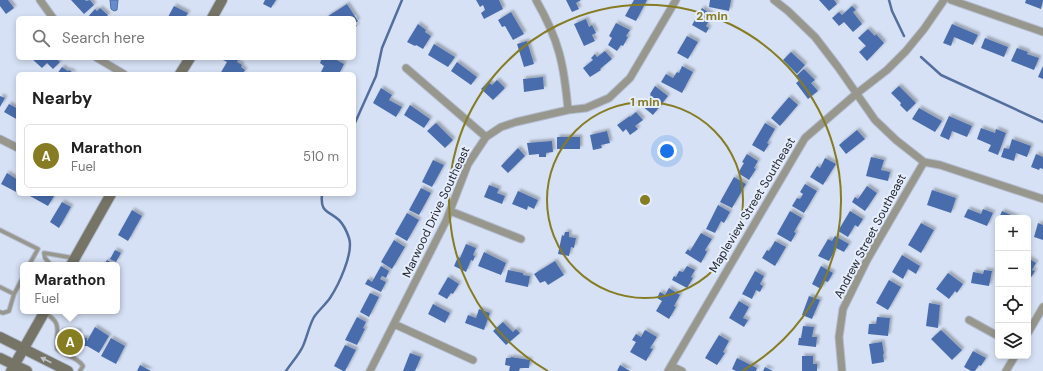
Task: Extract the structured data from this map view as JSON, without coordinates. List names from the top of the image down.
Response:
{
  "streets": {
    "street": ["Mapleview Street Southeast", "Marwood Drive Southeast", "Andrew Street Southeast"]
  },
  "page": {
    "search": "Search here",
    "heading": "Nearby",
    "list": [
      {
        "mark": "A",
        "name": "Marathon",
        "note": "Fuel",
        "value": "510 m"
      }
    ],
    "map_buttons": ["+", "−"],
    "popup": ["Marathon", "Fuel"],
    "pins": "A"
  },
  "rings": ["2 min", "1 min"]
}
